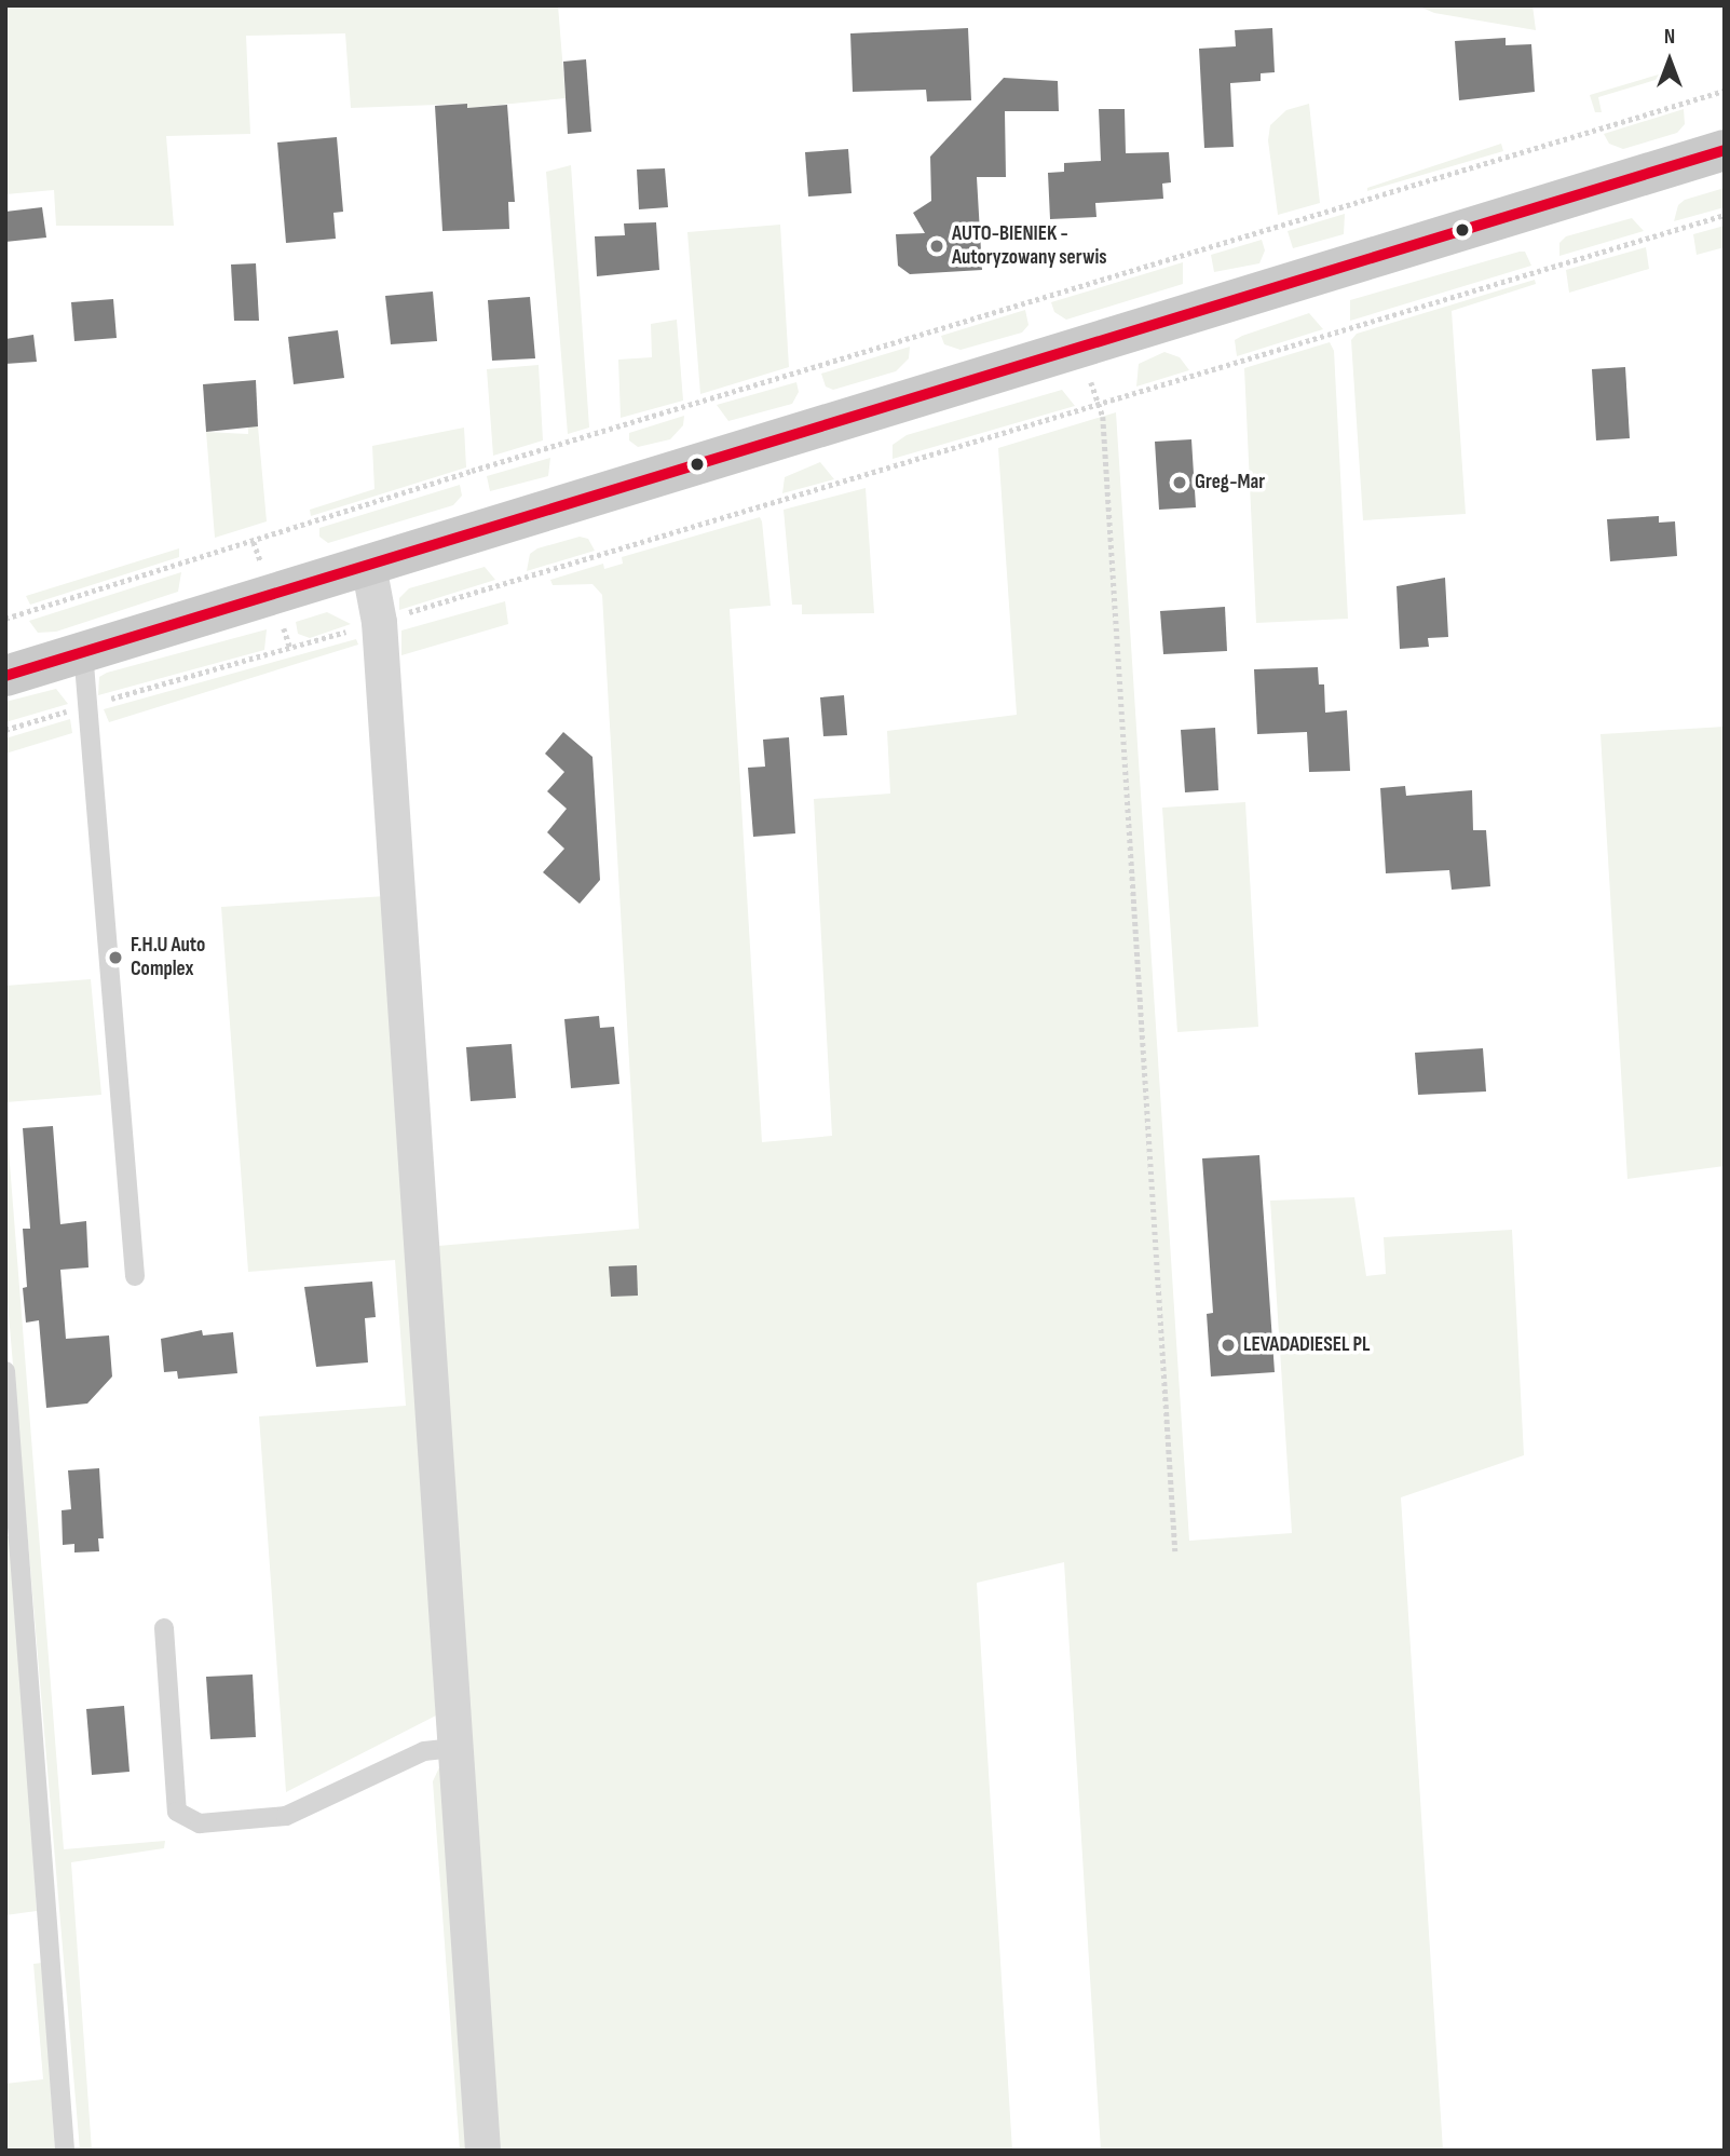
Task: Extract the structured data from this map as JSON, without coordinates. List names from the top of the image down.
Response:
{
  "places": [
    "AUTO-BIENIEK - Autoryzowany serwis",
    "Greg-Mar",
    "F.H.U Auto Complex",
    "LEVADADIESEL PL"
  ],
  "north": "top"
}
